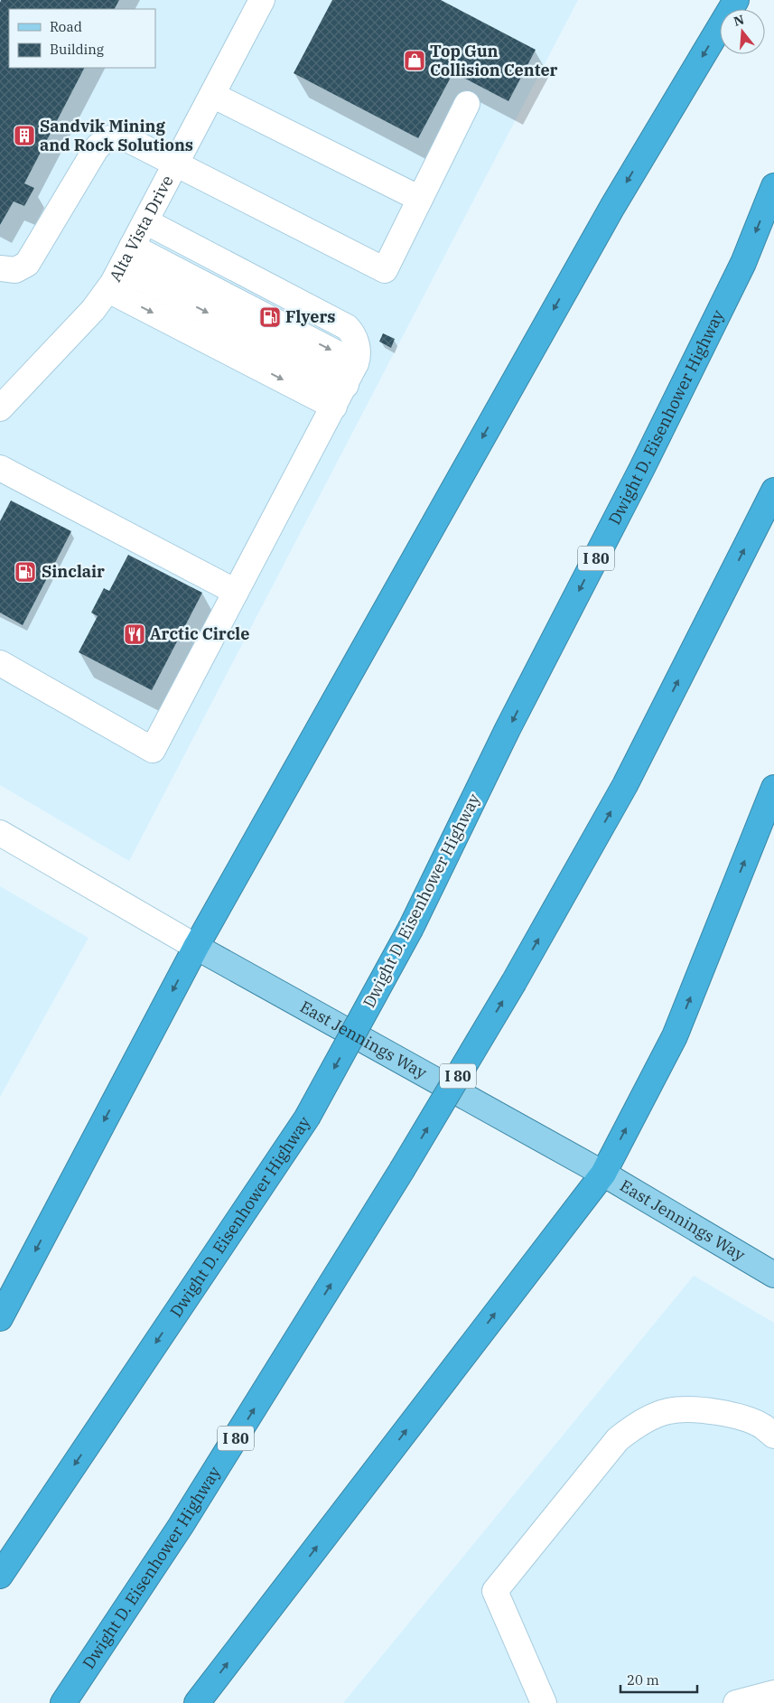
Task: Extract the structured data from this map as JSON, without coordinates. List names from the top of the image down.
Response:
{
  "streets": {
    "highway": ["Dwight D. Eisenhower Highway", "I 80"],
    "main road": ["East Jennings Way"],
    "street": ["Alta Vista Drive"]
  },
  "places": {
    "shop": ["Top Gun Collision Center"],
    "building": ["Sandvik Mining and Rock Solutions"],
    "fuel station": ["Flyers", "Sinclair"],
    "restaurant": ["Arctic Circle"]
  },
  "legend": ["Road", "Building"],
  "scale_bar": "20 m",
  "north": "top"
}
